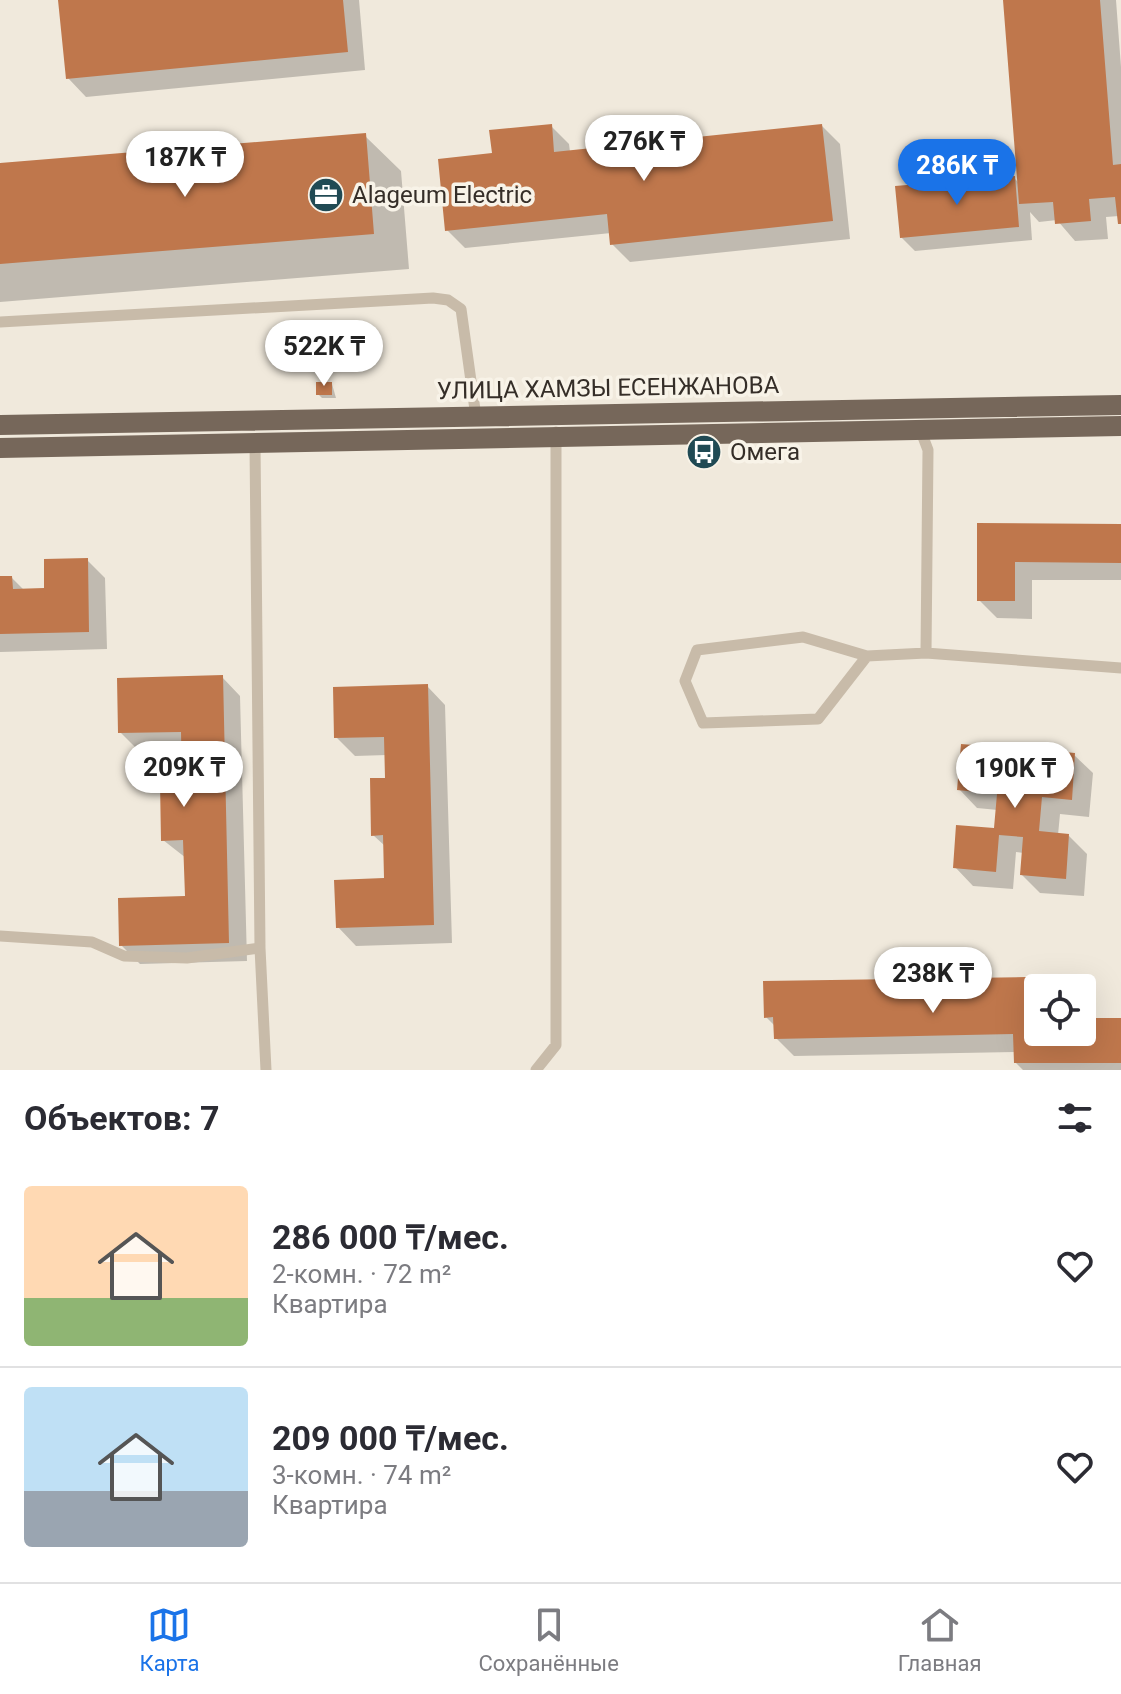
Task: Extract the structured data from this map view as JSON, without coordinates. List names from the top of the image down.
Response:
{
  "streets": {
    "main road": ["УЛИЦА ХАМЗЫ ЕСЕНЖАНОВА"]
  },
  "places": {
    "office": ["Alageum Electric"],
    "bus stop": ["Омега"]
  },
  "page": {
    "price": [
      "276K ₸",
      "187K ₸",
      "286K ₸",
      "522K ₸",
      "209K ₸",
      "190K ₸",
      "238K ₸"
    ],
    "heading": "Объектов: 7",
    "list": [
      {
        "name": "286 000 ₸/мес.",
        "note": "2-комн. · 72 m² · Квартира"
      },
      {
        "name": "209 000 ₸/мес.",
        "note": "3-комн. · 74 m² · Квартира"
      }
    ],
    "tabs": ["Карта", "Сохранённые", "Главная"]
  }
}
